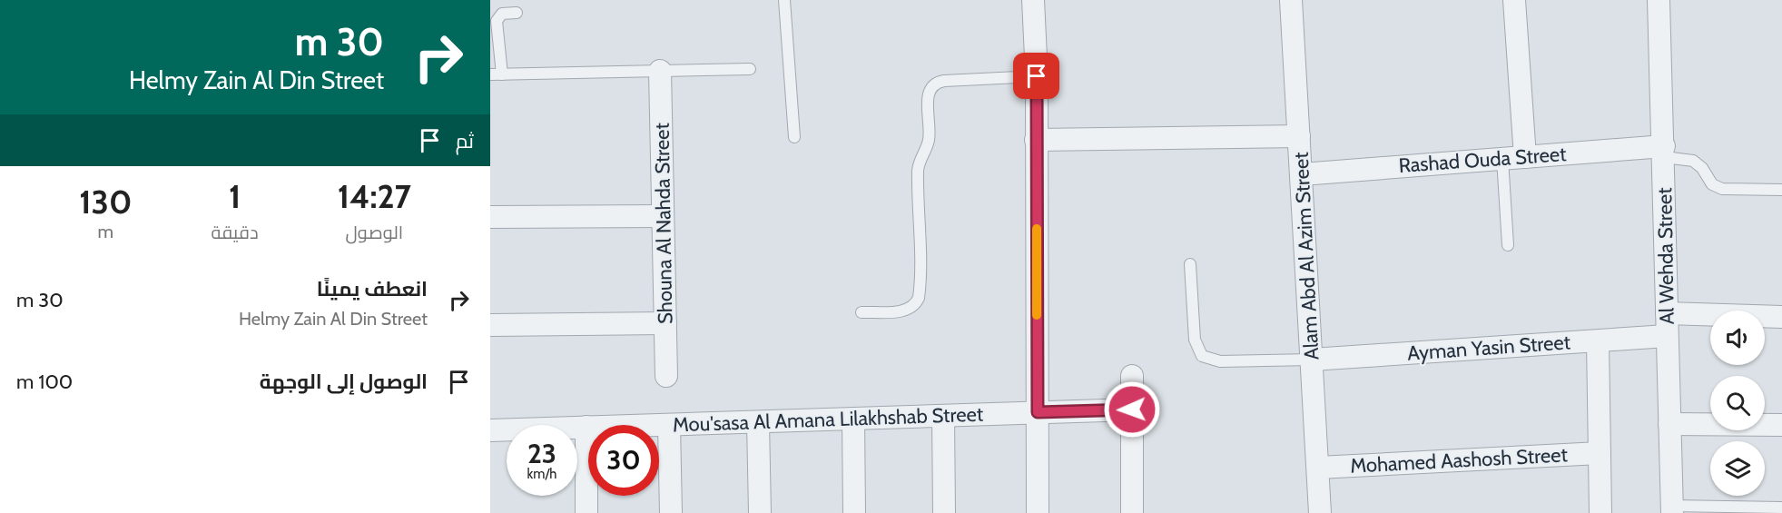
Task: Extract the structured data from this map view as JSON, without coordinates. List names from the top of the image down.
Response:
{
  "streets": {
    "street": [
      "Rashad Ouda Street",
      "Shouna Al Nahda Street",
      "Alam Abd Al Azim Street",
      "Al Wehda Street",
      "Ayman Yasin Street",
      "Mou'sasa Al Amana Lilakhshab Street",
      "Mohamed Aashosh Street"
    ]
  },
  "crossings": [
    ["Rashad Ouda Street", "Alam Abd Al Azim Street"],
    ["Rashad Ouda Street", "Al Wehda Street"],
    ["Alam Abd Al Azim Street", "Ayman Yasin Street"],
    ["Alam Abd Al Azim Street", "Mohamed Aashosh Street"],
    ["Al Wehda Street", "Ayman Yasin Street"]
  ],
  "page": {
    "turn": ["30 m", "Helmy Zain Al Din Street"],
    "then": "ثم",
    "eta": [
      "14:27",
      "الوصول",
      "1",
      "دقيقة",
      "130",
      "m"
    ],
    "list": [
      {
        "name": "انعطف يمينًا",
        "note": "Helmy Zain Al Din Street",
        "value": "30 m"
      },
      {
        "name": "الوصول إلى الوجهة",
        "value": "100 m"
      }
    ],
    "speed": "23 km/h",
    "limit": "30"
  }
}
